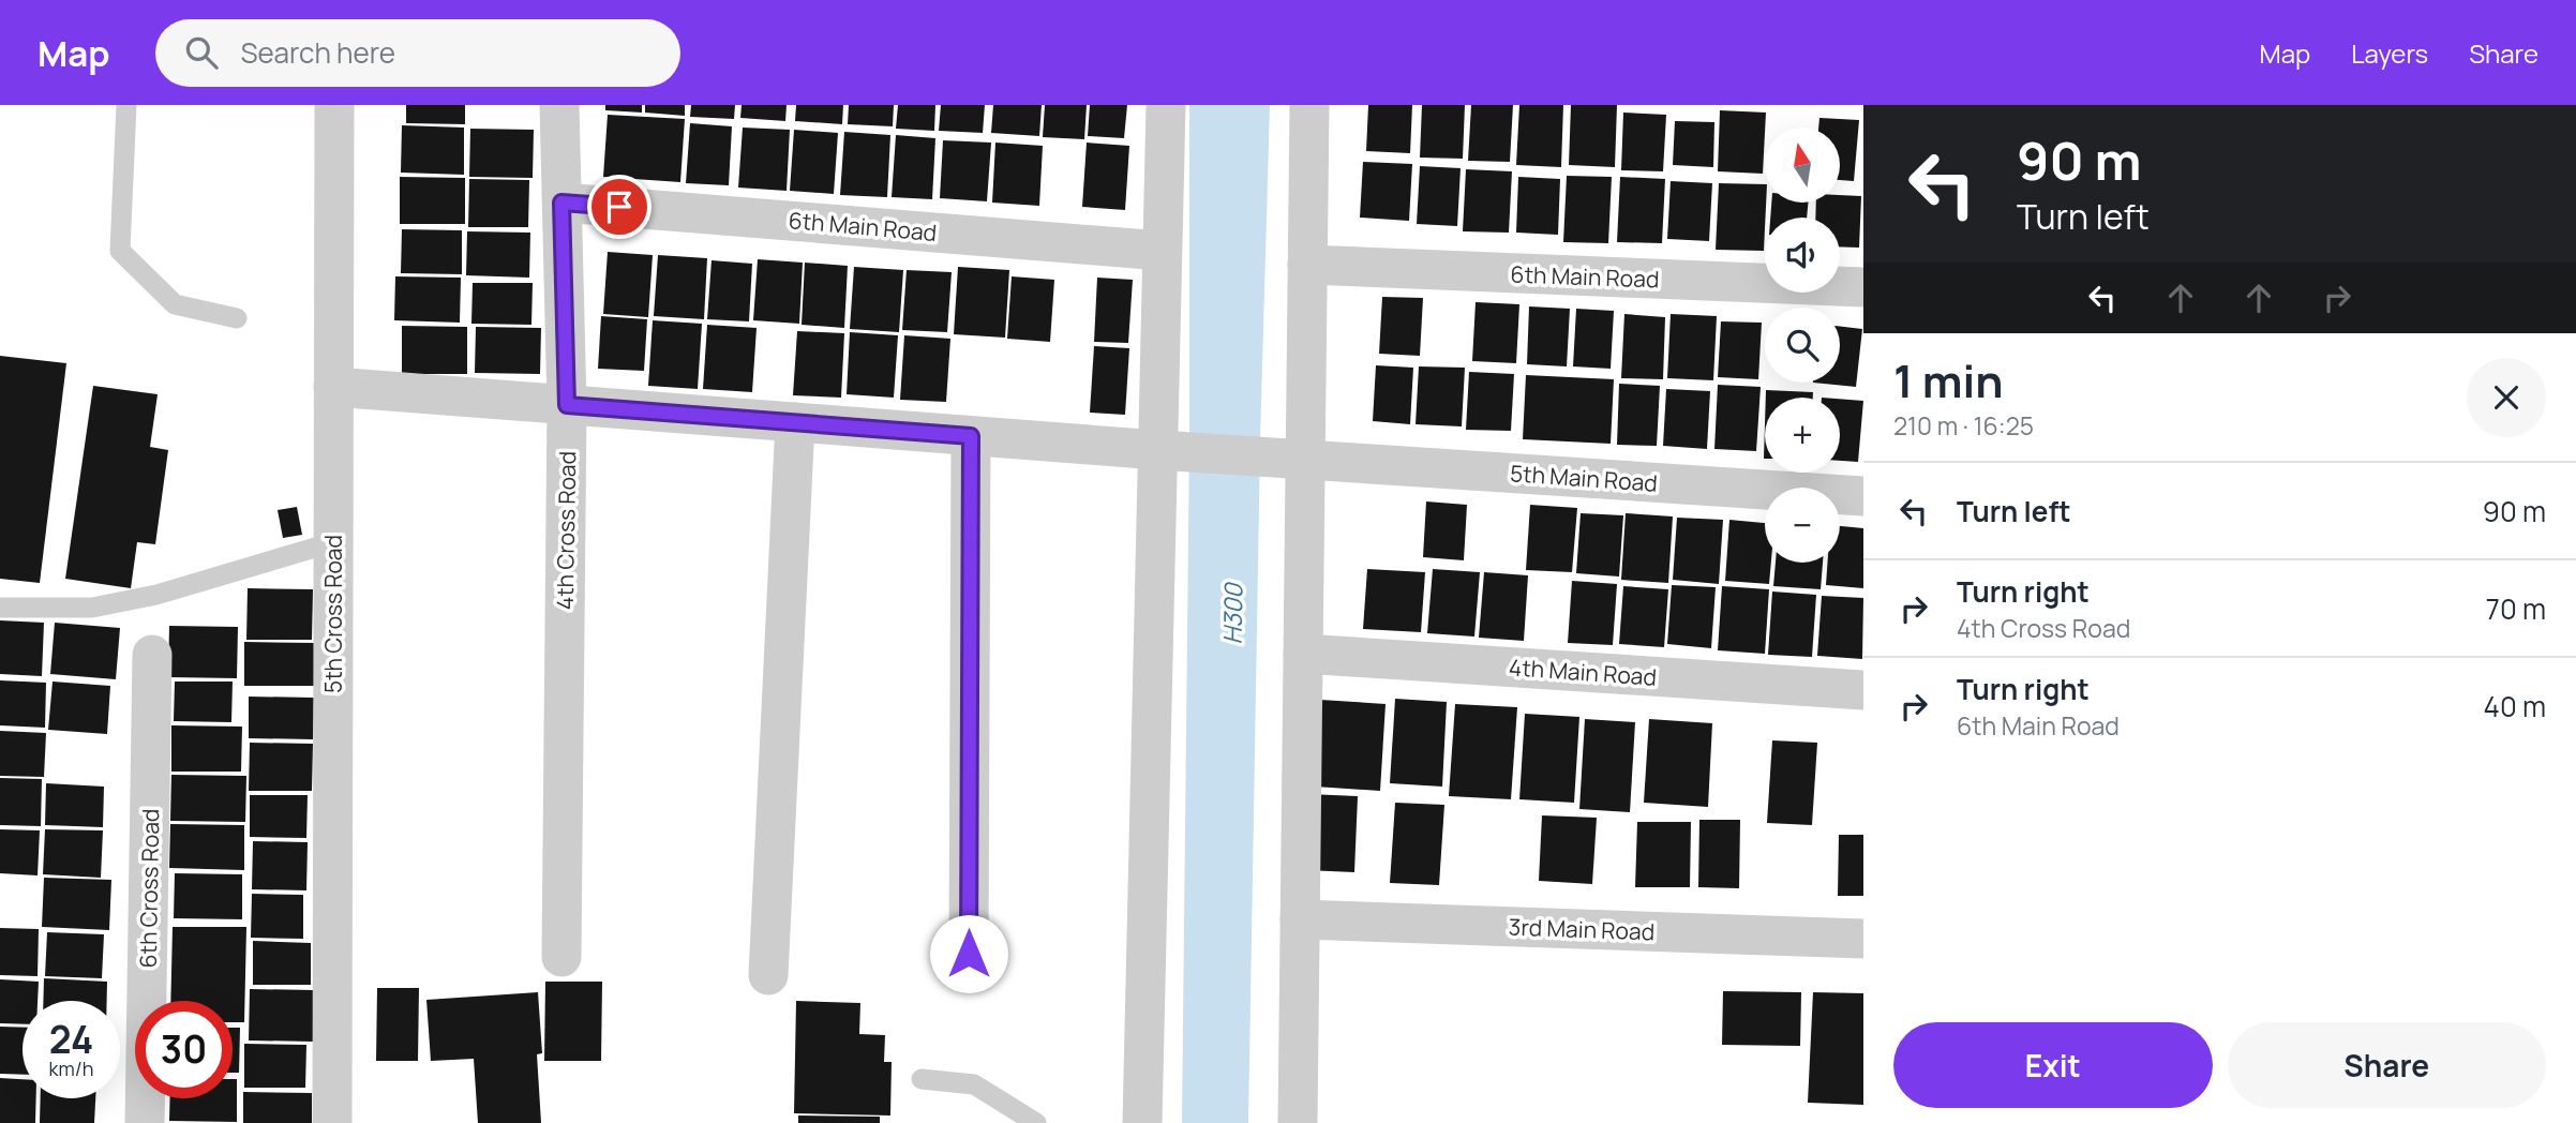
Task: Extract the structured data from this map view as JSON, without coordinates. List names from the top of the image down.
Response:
{
  "streets": {
    "street": [
      "6th Main Road",
      "5th Main Road",
      "4th Cross Road",
      "5th Cross Road",
      "4th Main Road",
      "6th Cross Road",
      "3rd Main Road"
    ]
  },
  "crossings": [
    ["6th Main Road", "4th Cross Road"],
    ["5th Main Road", "4th Cross Road"],
    ["5th Main Road", "5th Cross Road"]
  ],
  "water": ["H300"],
  "north": "top",
  "page": {
    "header": "Map",
    "search": "Search here",
    "nav": ["Map", "Layers", "Share"],
    "turn": ["90 m", "Turn left"],
    "map_buttons": ["+", "−"],
    "heading": ["1 min", "210 m · 16:25"],
    "list": [
      {
        "name": "Turn left",
        "value": "90 m"
      },
      {
        "name": "Turn right",
        "note": "4th Cross Road",
        "value": "70 m"
      },
      {
        "name": "Turn right",
        "note": "6th Main Road",
        "value": "40 m"
      }
    ],
    "speed": "24 km/h",
    "limit": "30",
    "buttons": ["Exit", "Share"]
  }
}
